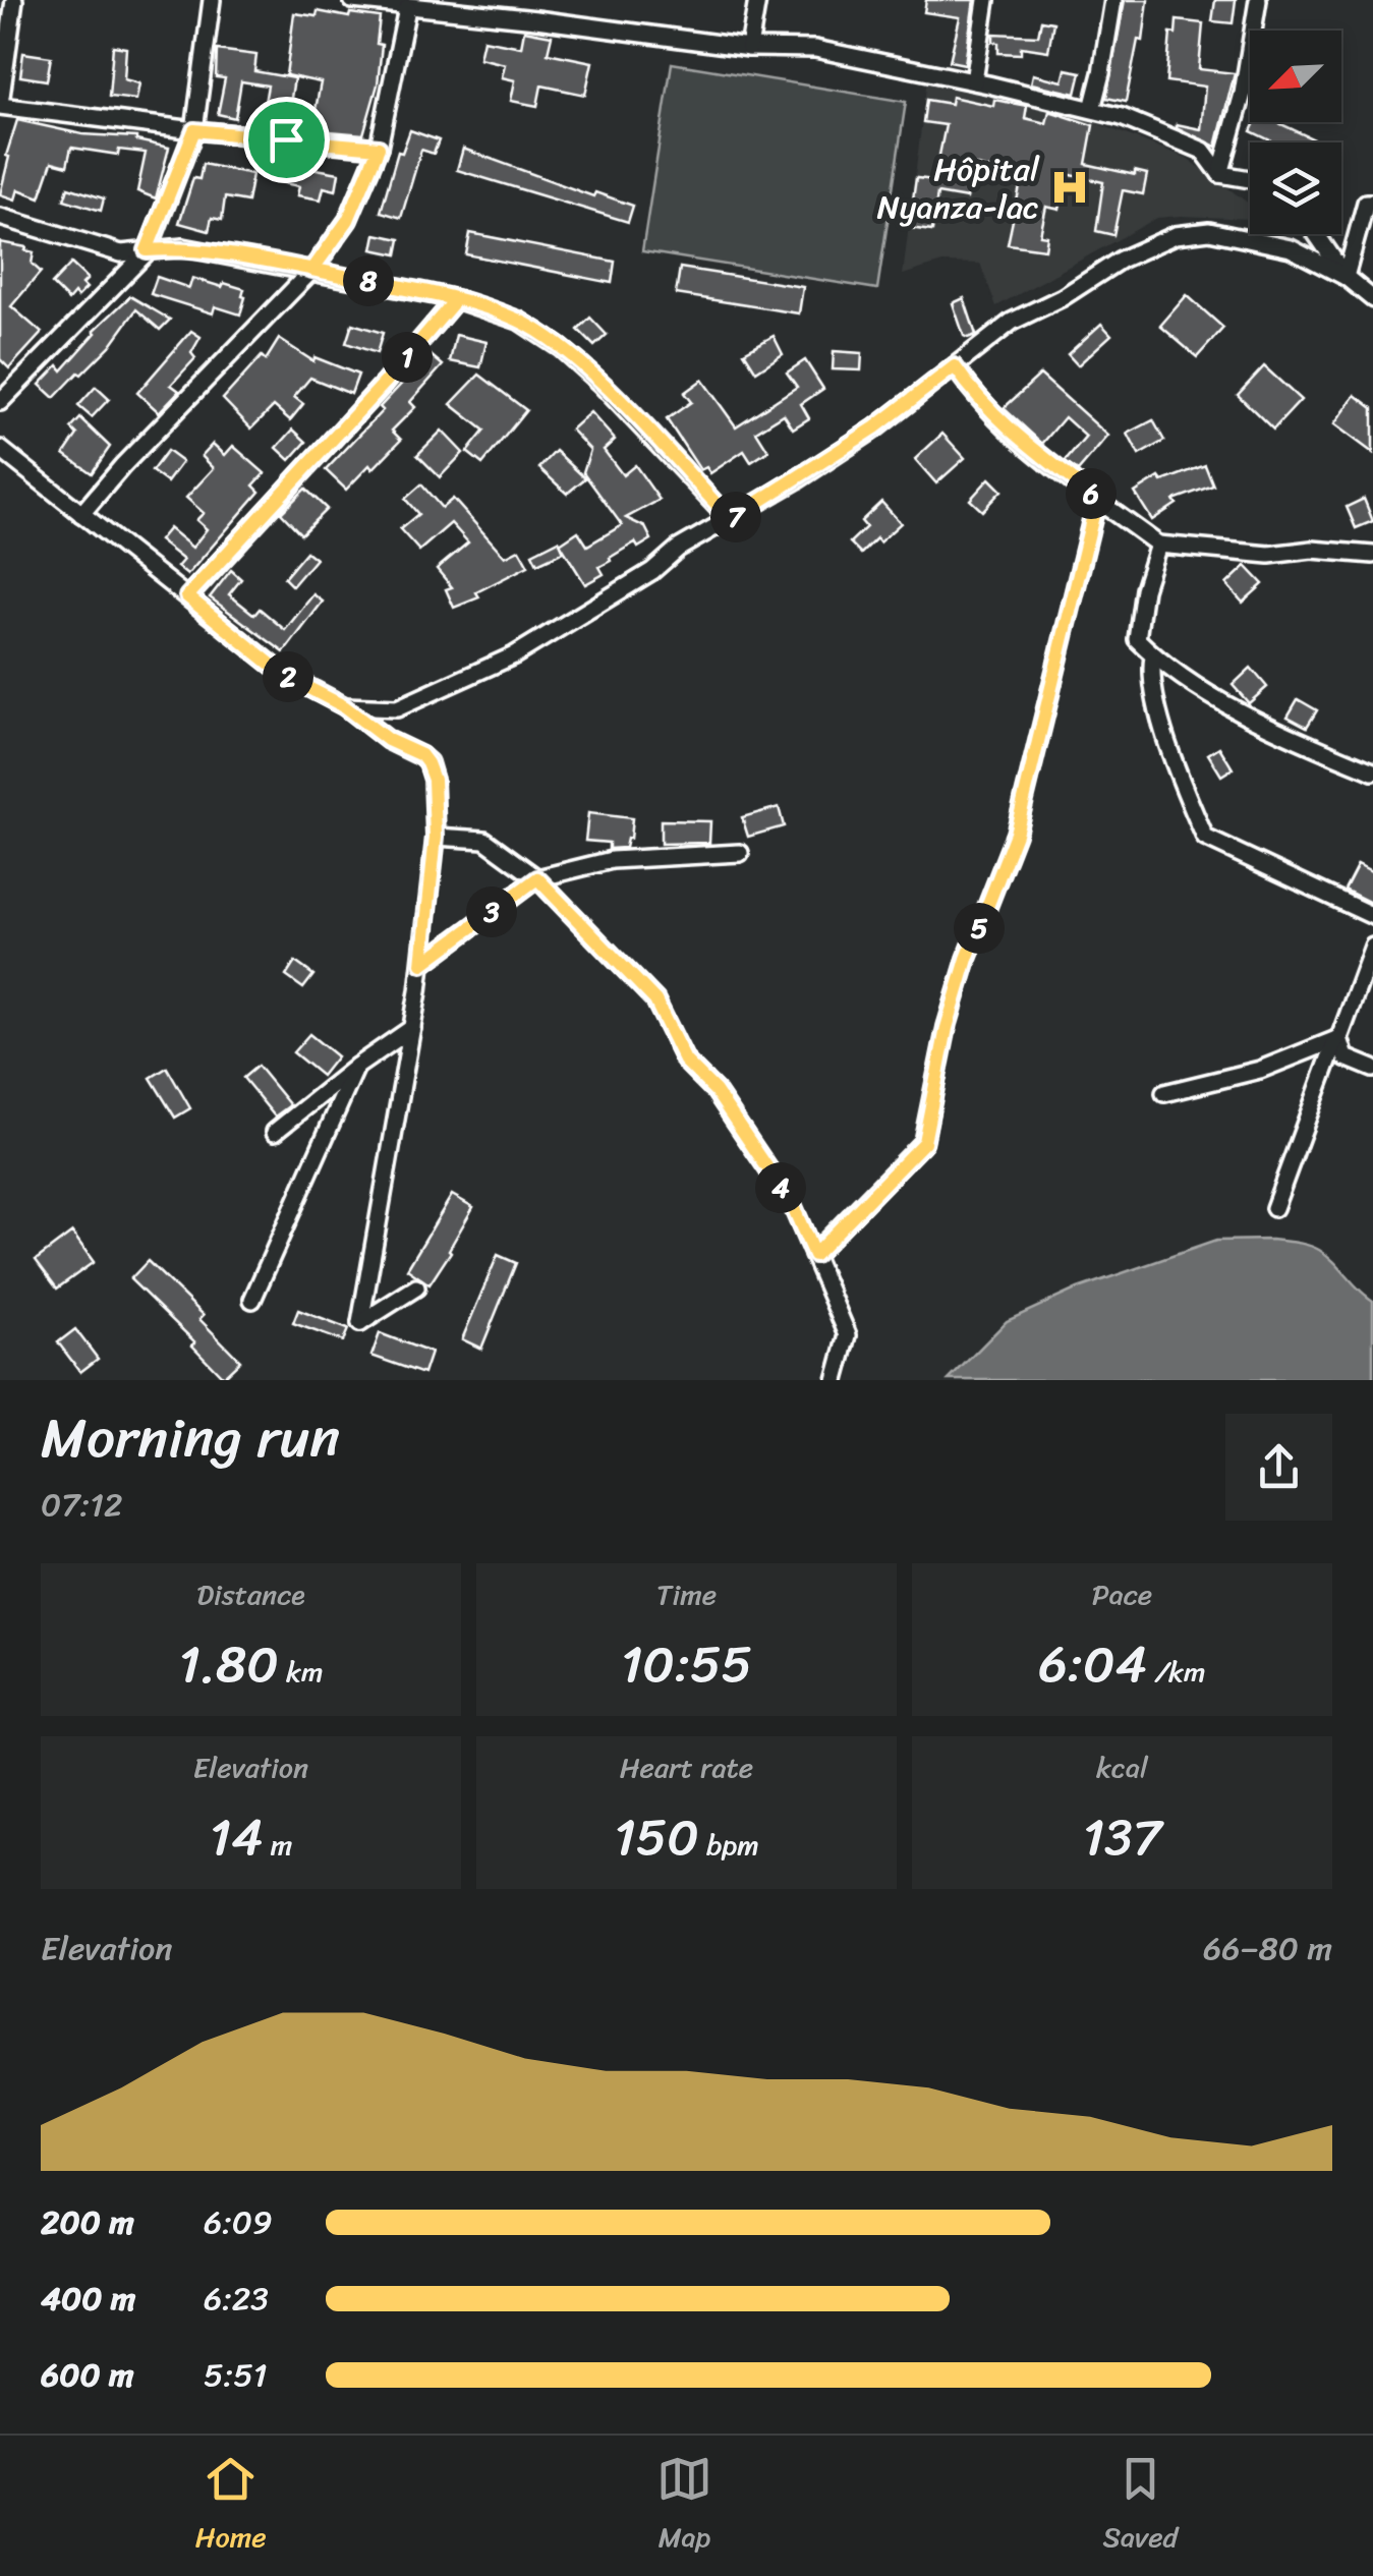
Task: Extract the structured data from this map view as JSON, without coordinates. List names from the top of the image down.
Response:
{
  "places": {
    "hospital": ["Hôpital Nyanza-lac"]
  },
  "north": "bottom left",
  "page": {
    "pins": [
      "8",
      "1",
      "6",
      "7",
      "2",
      "3",
      "5",
      "4"
    ],
    "heading": ["Morning run", "07:12"],
    "stats": [
      ["Distance", "1.80 km"],
      ["Time", "10:55"],
      ["Pace", "6:04 /km"],
      ["Elevation", "14 m"],
      ["Heart rate", "150 bpm"],
      ["kcal", "137"]
    ],
    "chart": ["Elevation", "66–80 m"],
    "list": [
      {
        "name": "200 m",
        "note": "6:09"
      },
      {
        "name": "400 m",
        "note": "6:23"
      },
      {
        "name": "600 m",
        "note": "5:51"
      }
    ],
    "tabs": ["Home", "Map", "Saved"]
  }
}
